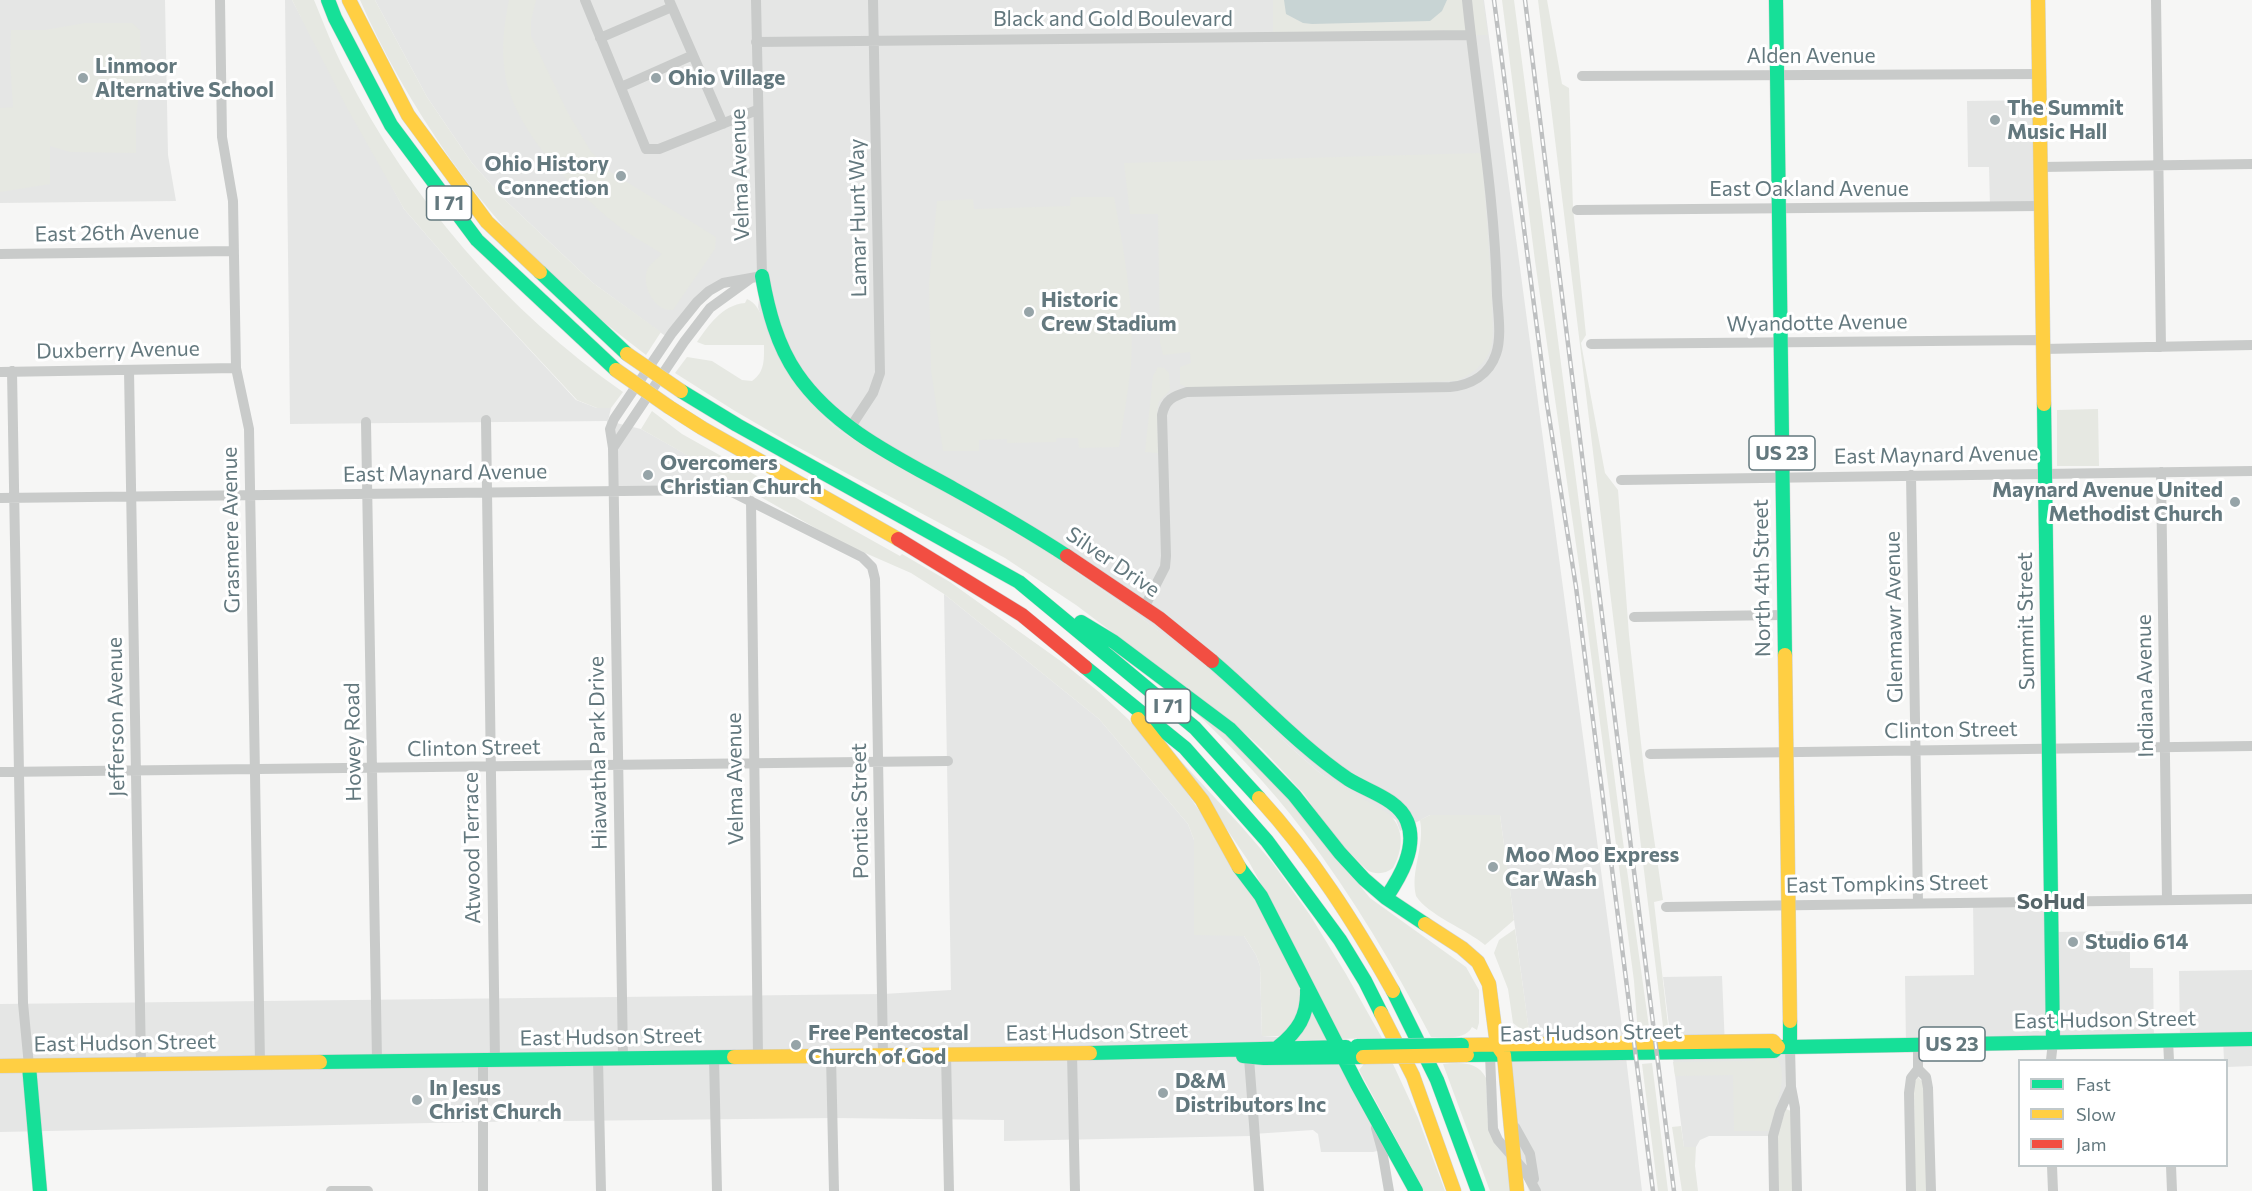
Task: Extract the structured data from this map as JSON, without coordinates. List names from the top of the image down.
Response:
{
  "streets": {
    "main road": [
      "I 71",
      "US 23",
      "Silver Drive",
      "North 4th Street",
      "Summit Street",
      "East Hudson Street"
    ],
    "street": [
      "Black and Gold Boulevard",
      "Alden Avenue",
      "Velma Avenue",
      "East Oakland Avenue",
      "Lamar Hunt Way",
      "East 26th Avenue",
      "Wyandotte Avenue",
      "Duxberry Avenue",
      "East Maynard Avenue",
      "Grasmere Avenue",
      "Glenmawr Avenue",
      "Indiana Avenue",
      "Jefferson Avenue",
      "Clinton Street",
      "Howey Road",
      "Hiawatha Park Drive",
      "Pontiac Street",
      "Atwood Terrace",
      "East Tompkins Street"
    ]
  },
  "crossings": [
    ["Black and Gold Boulevard", "Velma Avenue"],
    ["Black and Gold Boulevard", "Lamar Hunt Way"],
    ["Alden Avenue", "North 4th Street"],
    ["Alden Avenue", "Summit Street"],
    ["Velma Avenue", "East Maynard Avenue"],
    ["Velma Avenue", "Silver Drive"],
    ["Velma Avenue", "Clinton Street"],
    ["Velma Avenue", "Hiawatha Park Drive"],
    ["Velma Avenue", "East Hudson Street"],
    ["East Oakland Avenue", "North 4th Street"],
    ["East Oakland Avenue", "Summit Street"],
    ["Lamar Hunt Way", "Silver Drive"],
    ["East 26th Avenue", "Grasmere Avenue"],
    ["Wyandotte Avenue", "North 4th Street"],
    ["Wyandotte Avenue", "Summit Street"],
    ["Duxberry Avenue", "Grasmere Avenue"],
    ["Duxberry Avenue", "Jefferson Avenue"],
    ["East Maynard Avenue", "Grasmere Avenue"],
    ["East Maynard Avenue", "North 4th Street"],
    ["East Maynard Avenue", "Glenmawr Avenue"],
    ["East Maynard Avenue", "Summit Street"],
    ["East Maynard Avenue", "Indiana Avenue"],
    ["East Maynard Avenue", "Jefferson Avenue"],
    ["East Maynard Avenue", "Howey Road"],
    ["East Maynard Avenue", "Hiawatha Park Drive"],
    ["East Maynard Avenue", "Pontiac Street"],
    ["East Maynard Avenue", "Atwood Terrace"],
    ["Grasmere Avenue", "Clinton Street"],
    ["Grasmere Avenue", "East Hudson Street"],
    ["Silver Drive", "Hiawatha Park Drive"],
    ["North 4th Street", "Clinton Street"],
    ["North 4th Street", "East Tompkins Street"],
    ["North 4th Street", "East Hudson Street"],
    ["Glenmawr Avenue", "Clinton Street"],
    ["Glenmawr Avenue", "East Tompkins Street"],
    ["Summit Street", "Clinton Street"],
    ["Summit Street", "East Tompkins Street"],
    ["Summit Street", "East Hudson Street"],
    ["Indiana Avenue", "Clinton Street"],
    ["Indiana Avenue", "East Tompkins Street"],
    ["Jefferson Avenue", "Clinton Street"],
    ["Jefferson Avenue", "East Hudson Street"],
    ["Clinton Street", "Howey Road"],
    ["Clinton Street", "Hiawatha Park Drive"],
    ["Clinton Street", "Pontiac Street"],
    ["Clinton Street", "Atwood Terrace"],
    ["Howey Road", "East Hudson Street"],
    ["Hiawatha Park Drive", "East Hudson Street"],
    ["Pontiac Street", "East Hudson Street"],
    ["Atwood Terrace", "East Hudson Street"]
  ],
  "districts": ["SoHud"],
  "places": [
    "Linmoor Alternative School",
    "Ohio Village",
    "The Summit Music Hall",
    "Ohio History Connection",
    "Historic Crew Stadium",
    "Overcomers Christian Church",
    "Maynard Avenue United Methodist Church",
    "Moo Moo Express Car Wash",
    "Studio 614",
    "Free Pentecostal Church of God",
    "D&M Distributors Inc",
    "In Jesus Christ Church"
  ],
  "legend": ["Fast", "Slow", "Jam"]
}
